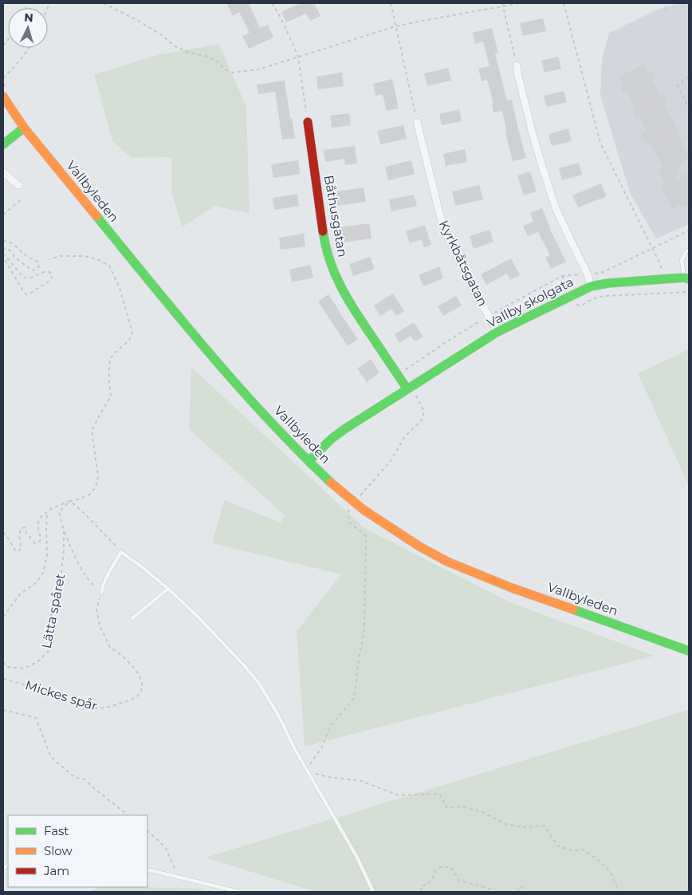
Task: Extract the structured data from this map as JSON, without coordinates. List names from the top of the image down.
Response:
{
  "streets": {
    "main road": ["Vallbyleden", "Båthusgatan", "Vallby skolgata"],
    "street": ["Kyrkbåtsgatan"],
    "path": ["Lätta spåret", "Mickes spår"]
  },
  "crossings": [
    ["Vallbyleden", "Vallby skolgata"],
    ["Båthusgatan", "Vallby skolgata"],
    ["Kyrkbåtsgatan", "Vallby skolgata"]
  ],
  "legend": ["Fast", "Slow", "Jam"],
  "north": "top"
}
